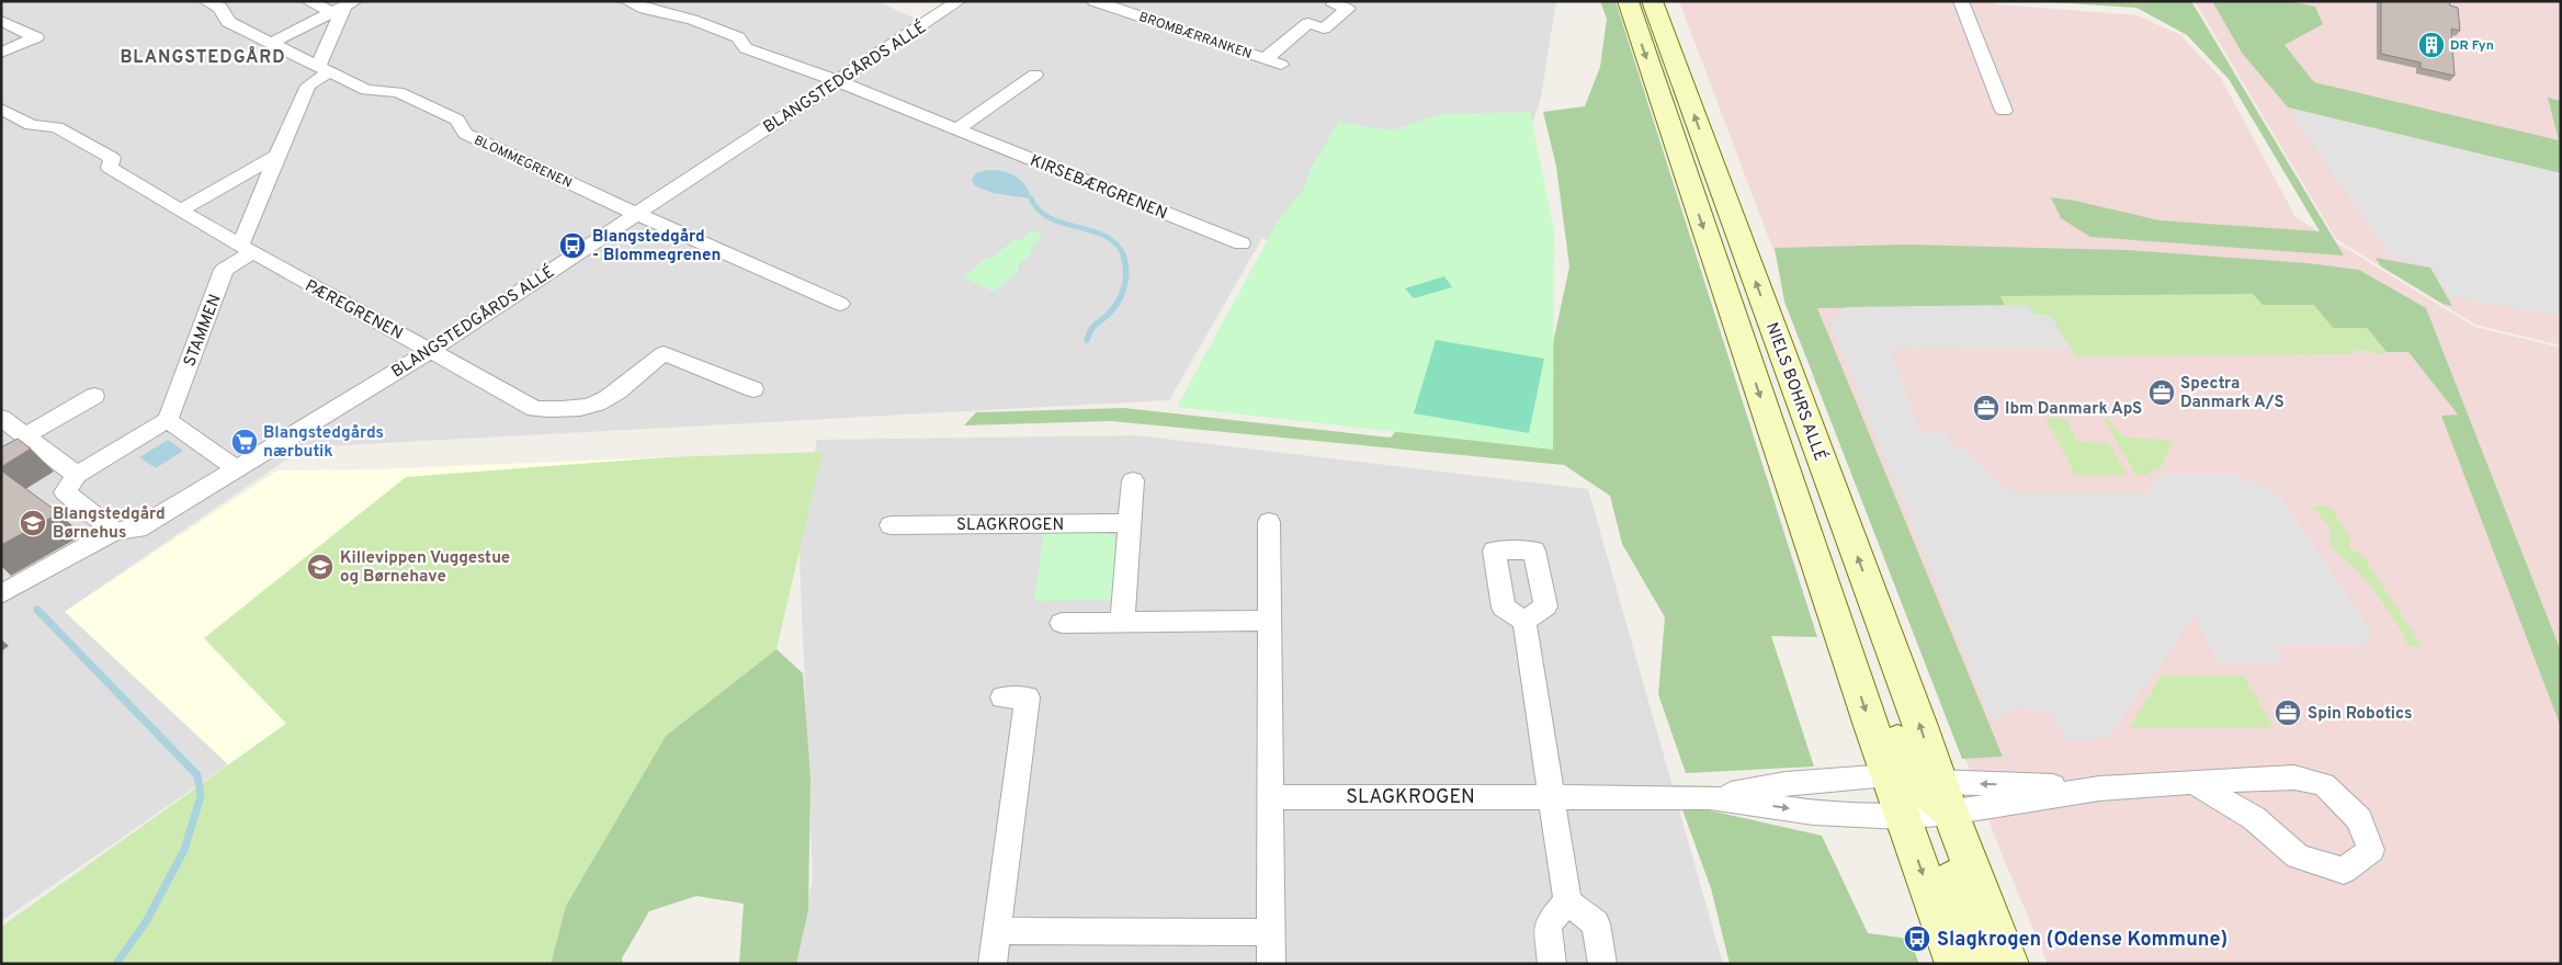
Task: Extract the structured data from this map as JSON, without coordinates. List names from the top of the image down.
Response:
{
  "streets": {
    "street": [
      "BROMBÆRRANKEN",
      "BLANGSTEDGÅRDS ALLÉ",
      "BLOMMEGRENEN",
      "KIRSEBÆRGRENEN",
      "PÆREGRENEN",
      "STAMMEN",
      "NIELS BOHRS ALLÉ",
      "SLAGKROGEN"
    ]
  },
  "crossings": [
    ["BLANGSTEDGÅRDS ALLÉ", "BLOMMEGRENEN"],
    ["BLANGSTEDGÅRDS ALLÉ", "KIRSEBÆRGRENEN"],
    ["BLANGSTEDGÅRDS ALLÉ", "PÆREGRENEN"],
    ["PÆREGRENEN", "STAMMEN"],
    ["NIELS BOHRS ALLÉ", "SLAGKROGEN"]
  ],
  "districts": ["BLANGSTEDGÅRD"],
  "places": {
    "building": ["DR Fyn"],
    "bus stop": ["Blangstedgård - Blommegrenen", "Slagkrogen (Odense Kommune)"],
    "office": ["Spectra Danmark A/S", "Ibm Danmark ApS", "Spin Robotics"],
    "supermarket": ["Blangstedgårds nærbutik"],
    "school or university": ["Blangstedgård Børnehus", "Killevippen Vuggestue og Børnehave"]
  }
}
